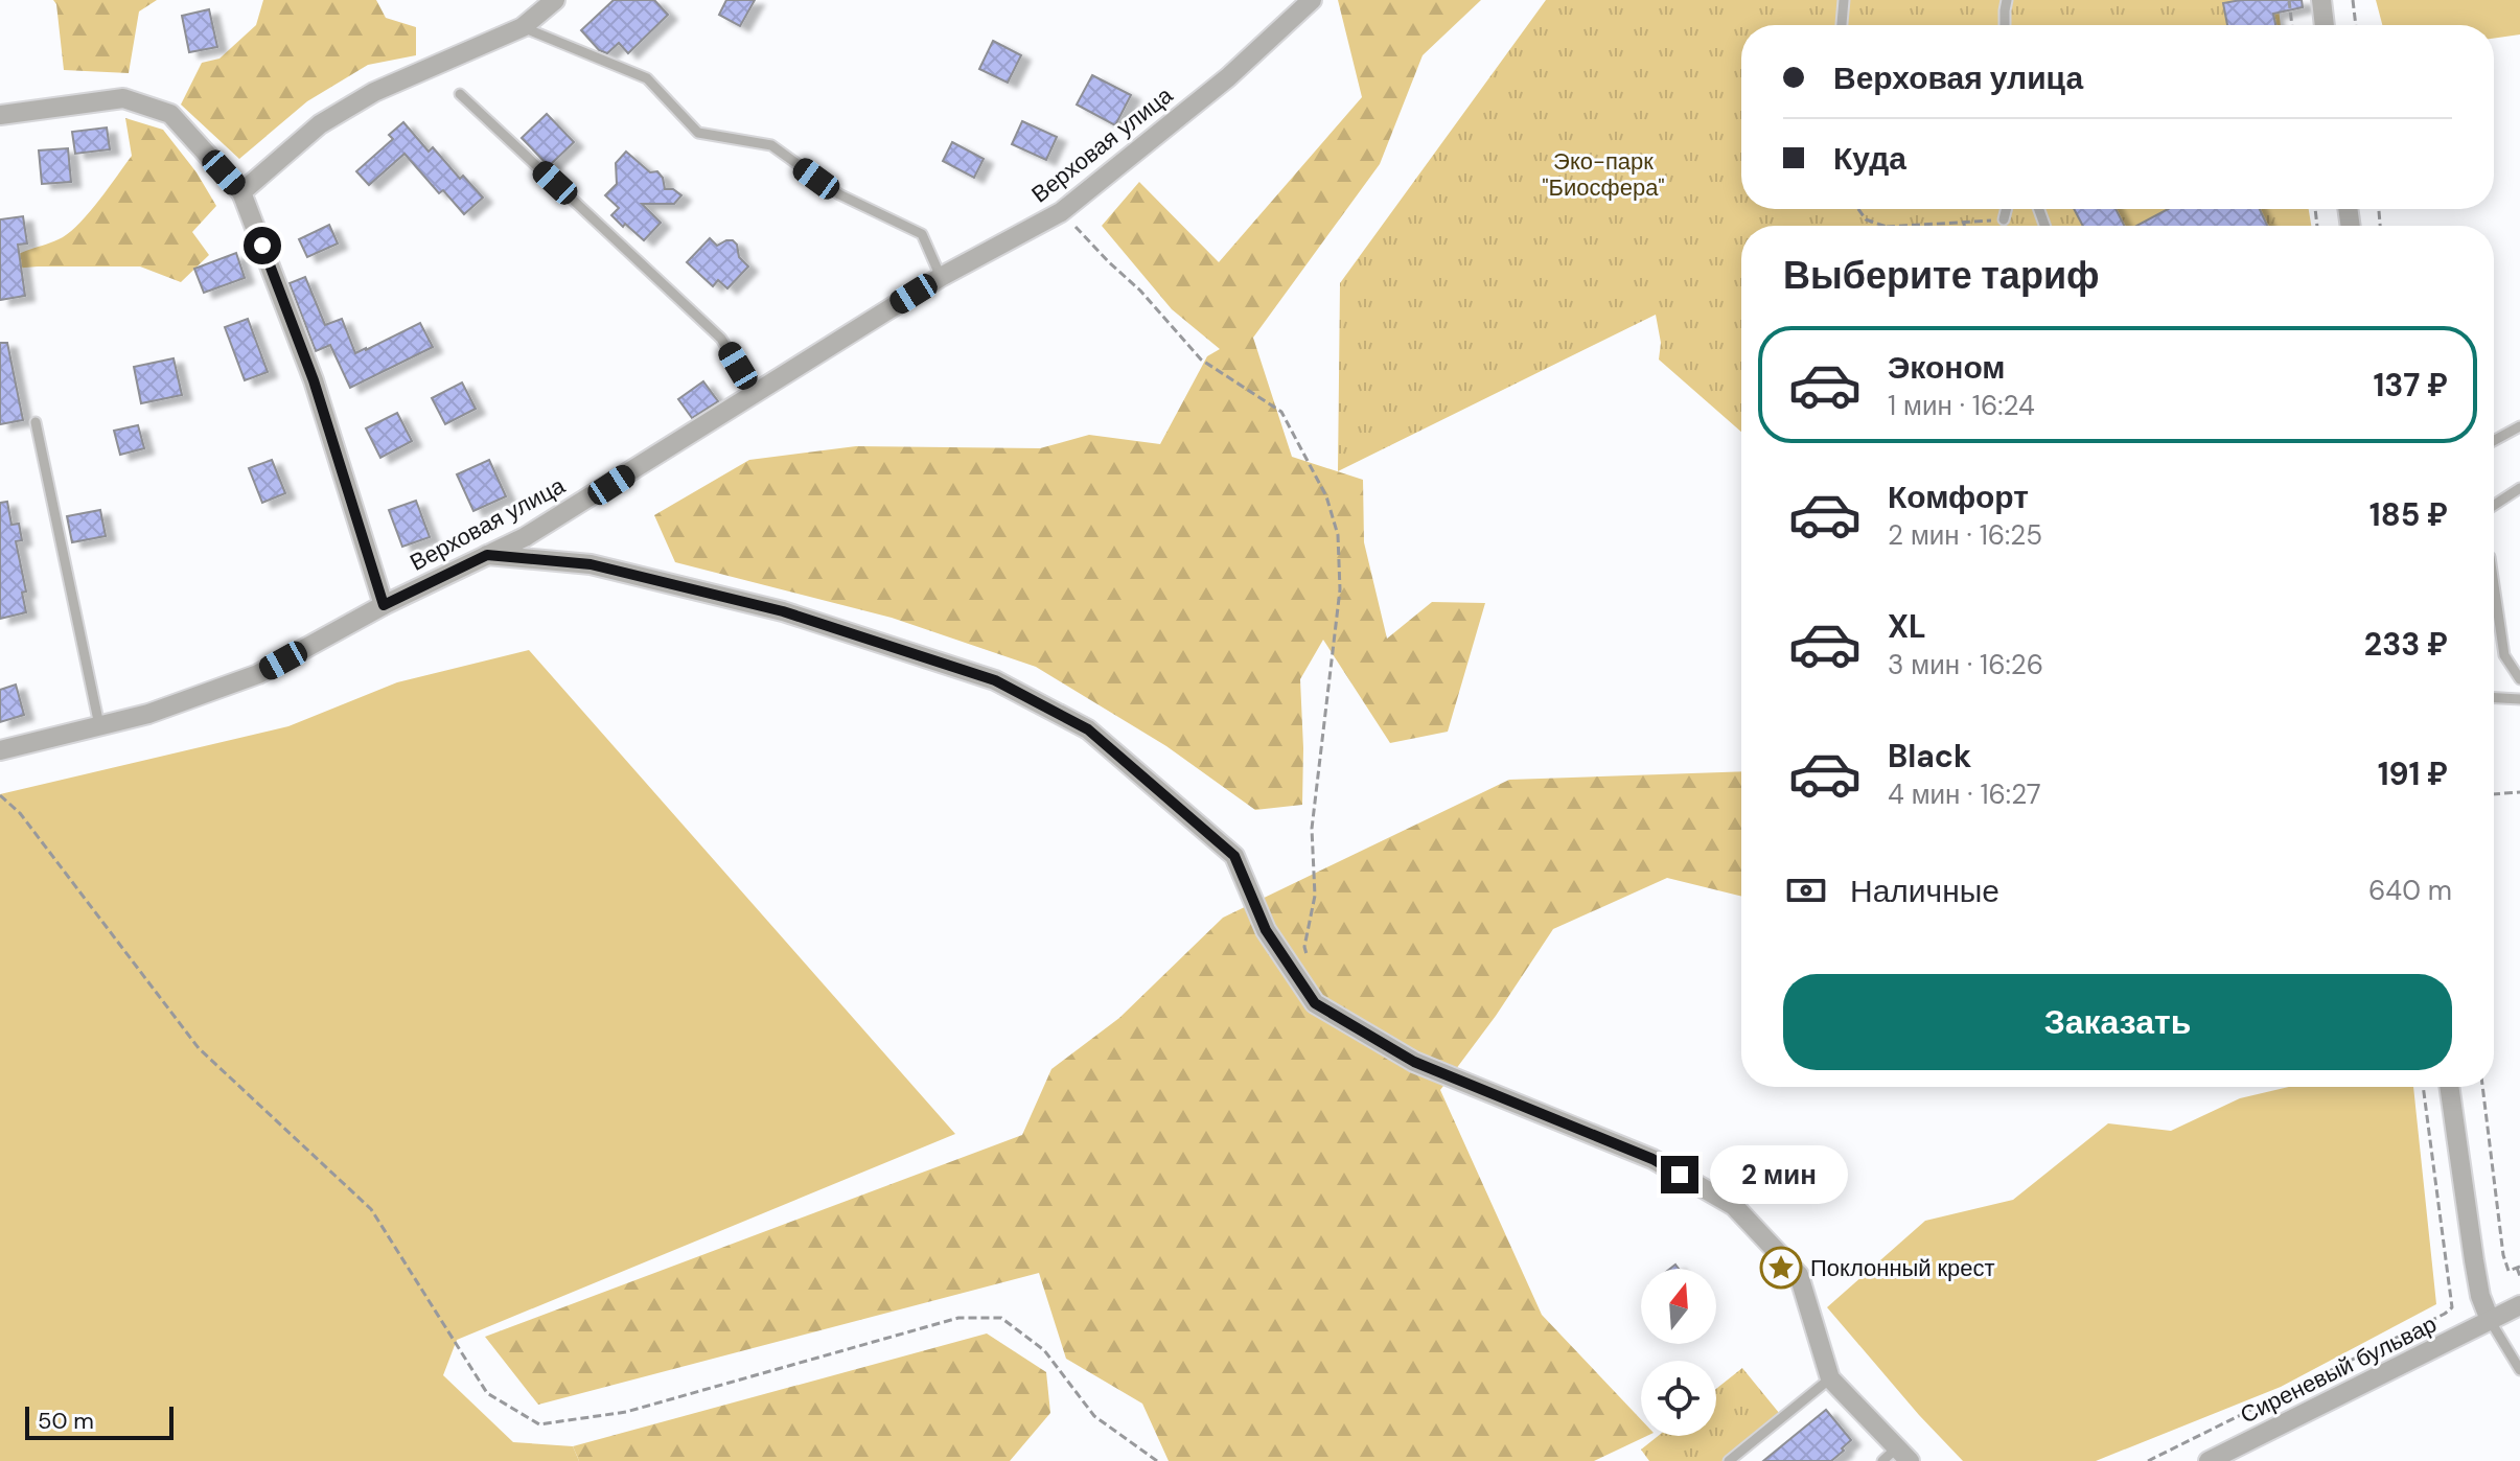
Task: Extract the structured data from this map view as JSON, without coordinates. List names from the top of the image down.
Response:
{
  "streets": {
    "street": ["Верховая улица", "Сиреневый бульвар"]
  },
  "parks": ["Эко-парк \"Биосфера\""],
  "places": {
    "place": ["Поклонный крест"]
  },
  "scale_bar": "50 m",
  "north": "top",
  "page": {
    "banner": ["Верховая улица", "Куда"],
    "heading": "Выберите тариф",
    "list": [
      {
        "name": "Эконом",
        "note": "1 мин · 16:24",
        "value": "137 ₽"
      },
      {
        "name": "Комфорт",
        "note": "2 мин · 16:25",
        "value": "185 ₽"
      },
      {
        "name": "XL",
        "note": "3 мин · 16:26",
        "value": "233 ₽"
      },
      {
        "name": "Black",
        "note": "4 мин · 16:27",
        "value": "191 ₽"
      }
    ],
    "pay": ["Наличные", "640 m"],
    "buttons": "Заказать",
    "bubble": "2 мин",
    "scale": "50 m"
  }
}
